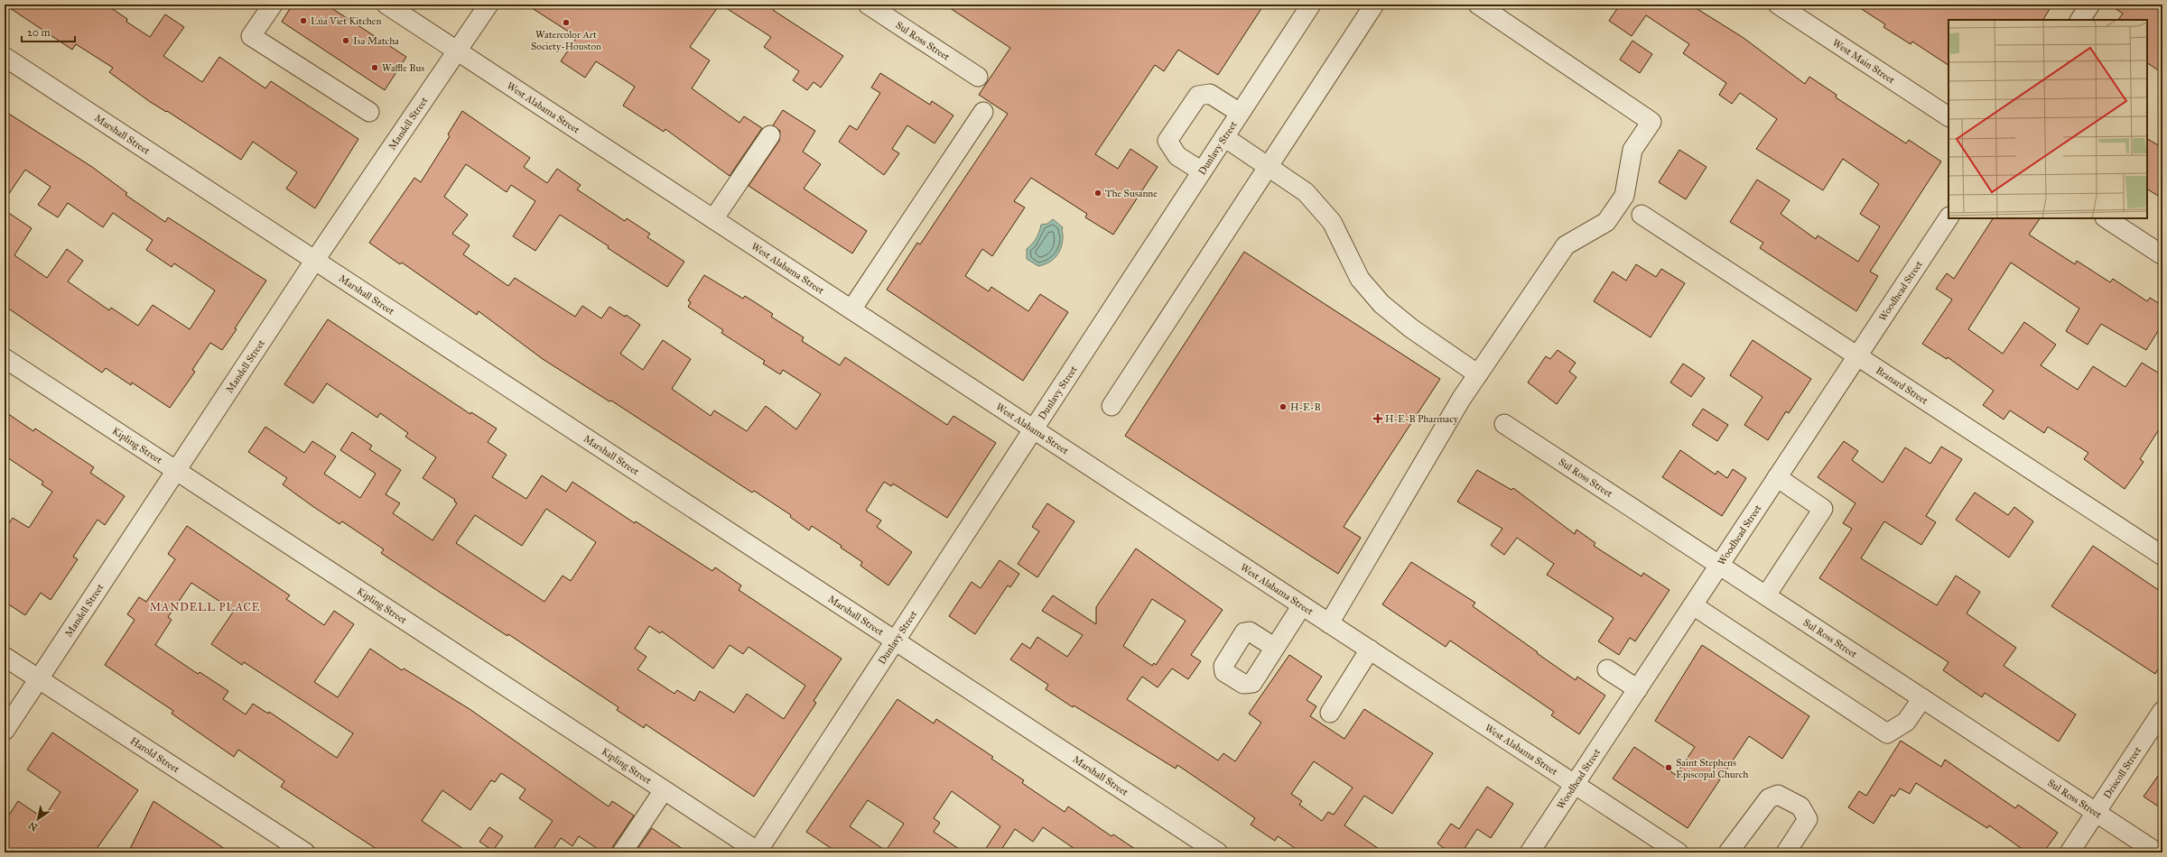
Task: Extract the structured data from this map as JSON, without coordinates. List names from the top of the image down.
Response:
{
  "streets": {
    "street": [
      "Sul Ross Street",
      "West Main Street",
      "West Alabama Street",
      "Mandell Street",
      "Marshall Street",
      "Dunlavy Street",
      "Woodhead Street",
      "Branard Street",
      "Kipling Street",
      "Harold Street",
      "Driscoll Street"
    ]
  },
  "crossings": [
    ["Sul Ross Street", "Woodhead Street"],
    ["Sul Ross Street", "Driscoll Street"],
    ["West Alabama Street", "Mandell Street"],
    ["West Alabama Street", "Dunlavy Street"],
    ["West Alabama Street", "Woodhead Street"],
    ["Mandell Street", "Marshall Street"],
    ["Mandell Street", "Kipling Street"],
    ["Mandell Street", "Harold Street"],
    ["Marshall Street", "Dunlavy Street"],
    ["Dunlavy Street", "Kipling Street"],
    ["Woodhead Street", "Branard Street"]
  ],
  "districts": ["MANDELL PLACE"],
  "places": {
    "other": [
      "Lúa Viet Kitchen",
      "Watercolor Art Society-Houston",
      "Isa Matcha",
      "Waffle Bus",
      "The Susanne",
      "H-E-B",
      "Saint Stephens Episcopal Church"
    ],
    "health": ["H-E-B Pharmacy"]
  },
  "scale_bar": "20 m",
  "north": "bottom left"
}
